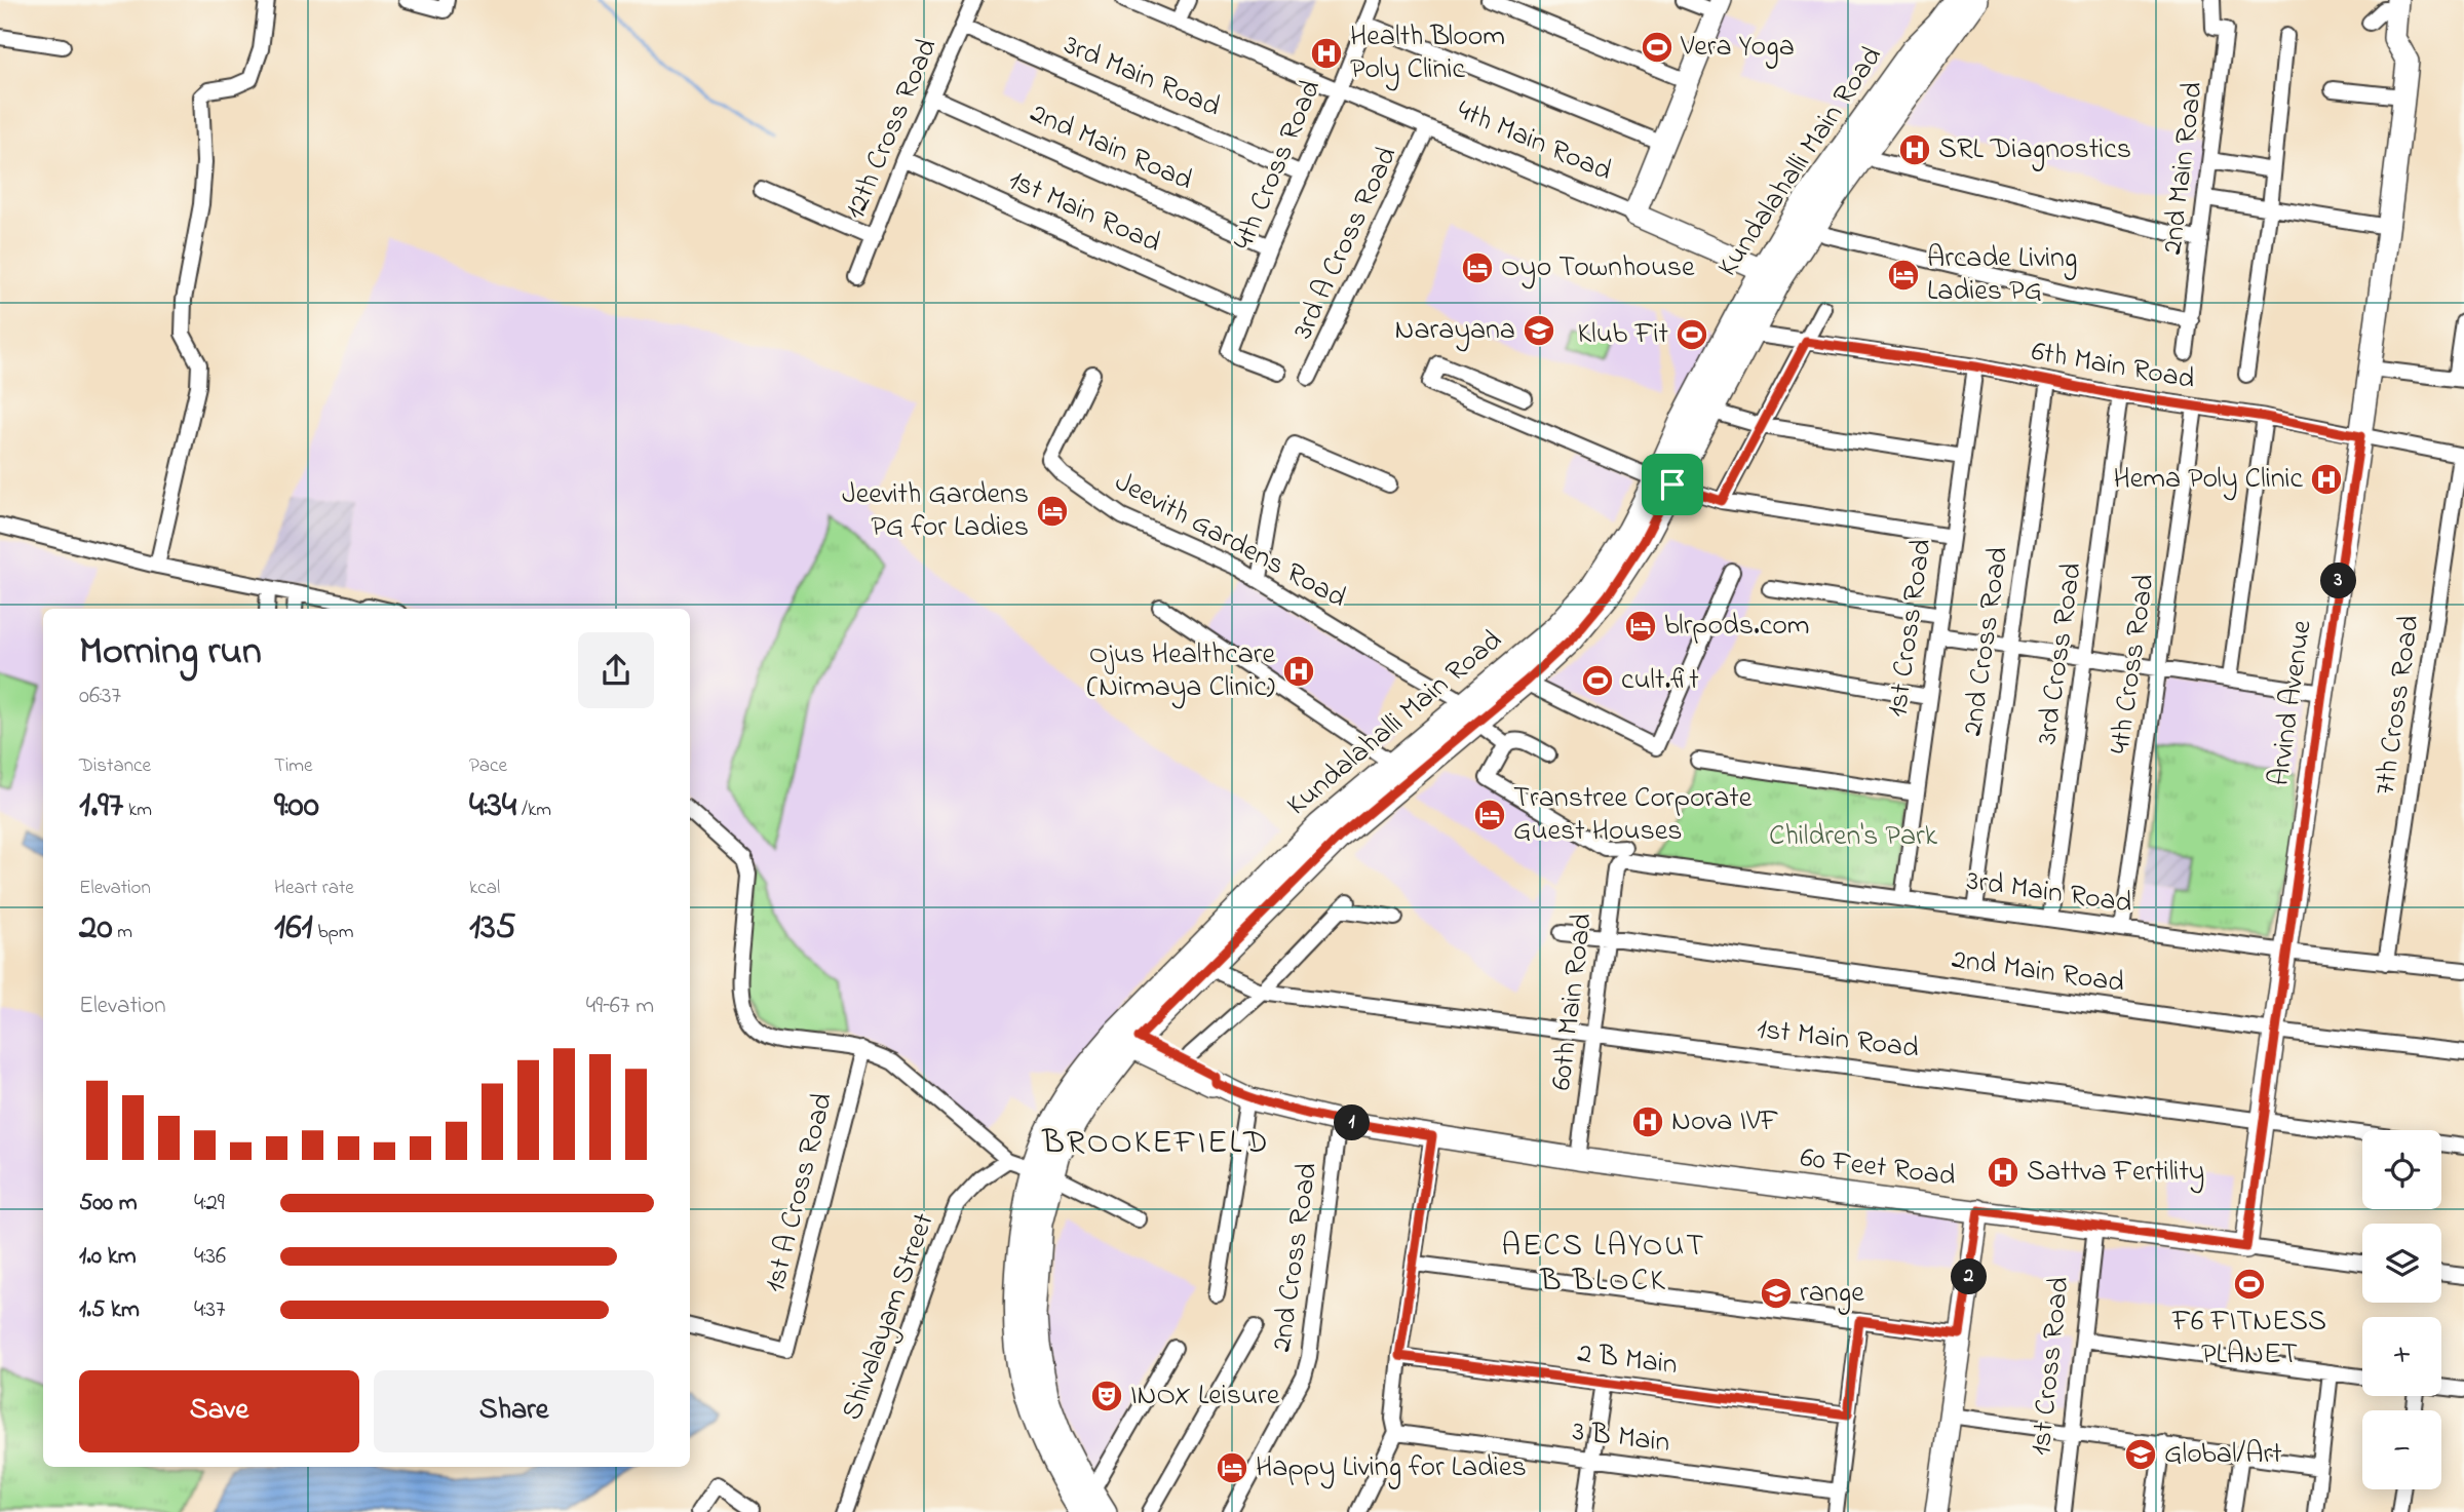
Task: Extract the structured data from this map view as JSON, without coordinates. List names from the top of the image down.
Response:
{
  "streets": {
    "main road": ["Kundalahalli Main Road"],
    "street": [
      "3rd Main Road",
      "12th Cross Road",
      "4th Main Road",
      "2nd Main Road",
      "4th Cross Road",
      "1st Main Road",
      "3rd A Cross Road",
      "6th Main Road",
      "Jeevith Gardens Road",
      "1st Cross Road",
      "2nd Cross Road",
      "3rd Cross Road",
      "Arvind Avenue",
      "7th Cross Road",
      "60th Main Road",
      "60 Feet Road",
      "1st A Cross Road",
      "Shivalayam Street",
      "2 B Main",
      "3 B Main"
    ]
  },
  "crossings": [
    ["3rd Main Road", "12th Cross Road"],
    ["3rd Main Road", "4th Cross Road"],
    ["3rd Main Road", "Jeevith Gardens Road"],
    ["3rd Main Road", "1st Cross Road"],
    ["3rd Main Road", "2nd Cross Road"],
    ["3rd Main Road", "3rd Cross Road"],
    ["3rd Main Road", "Arvind Avenue"],
    ["3rd Main Road", "7th Cross Road"],
    ["3rd Main Road", "60th Main Road"],
    ["12th Cross Road", "2nd Main Road"],
    ["12th Cross Road", "1st Main Road"],
    ["4th Main Road", "Kundalahalli Main Road"],
    ["4th Main Road", "4th Cross Road"],
    ["4th Main Road", "3rd A Cross Road"],
    ["2nd Main Road", "4th Cross Road"],
    ["2nd Main Road", "Arvind Avenue"],
    ["2nd Main Road", "60th Main Road"],
    ["Kundalahalli Main Road", "1st Main Road"],
    ["Kundalahalli Main Road", "6th Main Road"],
    ["Kundalahalli Main Road", "Jeevith Gardens Road"],
    ["Kundalahalli Main Road", "60 Feet Road"],
    ["4th Cross Road", "1st Main Road"],
    ["4th Cross Road", "6th Main Road"],
    ["1st Main Road", "Arvind Avenue"],
    ["1st Main Road", "60th Main Road"],
    ["6th Main Road", "1st Cross Road"],
    ["6th Main Road", "2nd Cross Road"],
    ["6th Main Road", "3rd Cross Road"],
    ["6th Main Road", "Arvind Avenue"],
    ["6th Main Road", "7th Cross Road"],
    ["1st Cross Road", "60 Feet Road"],
    ["2nd Cross Road", "60 Feet Road"],
    ["Arvind Avenue", "60 Feet Road"],
    ["60th Main Road", "60 Feet Road"]
  ],
  "districts": ["BROOKEFIELD", "AECS LAYOUT B BLOCK"],
  "parks": ["Children's Park"],
  "places": {
    "sports": [
      "Vera Yoga",
      "Klub Fit",
      "cult.fit",
      "F6 FITNESS PLANET"
    ],
    "hospital": [
      "Health Bloom Poly Clinic",
      "SRL Diagnostics",
      "Hema Poly Clinic",
      "Ojus Healthcare (Nirmaya Clinic)",
      "Nova IVF",
      "Sattva Fertility"
    ],
    "hotel": [
      "Oyo Townhouse",
      "Arcade Living Ladies PG",
      "Jeevith Gardens PG for Ladies",
      "blrpods.com",
      "Transtree Corporate Guest Houses",
      "Happy Living for Ladies"
    ],
    "school or university": ["Narayana", "range", "Global/Art"],
    "theatre": ["INOX Leisure"]
  },
  "page": {
    "pins": ["3", "1", "2"],
    "heading": ["Morning run", "06:37"],
    "stats": [
      ["Distance", "1.97 km"],
      ["Time", "9:00"],
      ["Pace", "4:34 /km"],
      ["Elevation", "20 m"],
      ["Heart rate", "161 bpm"],
      ["kcal", "135"]
    ],
    "chart": ["Elevation", "49–67 m"],
    "map_buttons": ["+", "−"],
    "list": [
      {
        "name": "500 m",
        "note": "4:29"
      },
      {
        "name": "1.0 km",
        "note": "4:36"
      },
      {
        "name": "1.5 km",
        "note": "4:37"
      }
    ],
    "buttons": ["Save", "Share"]
  }
}
